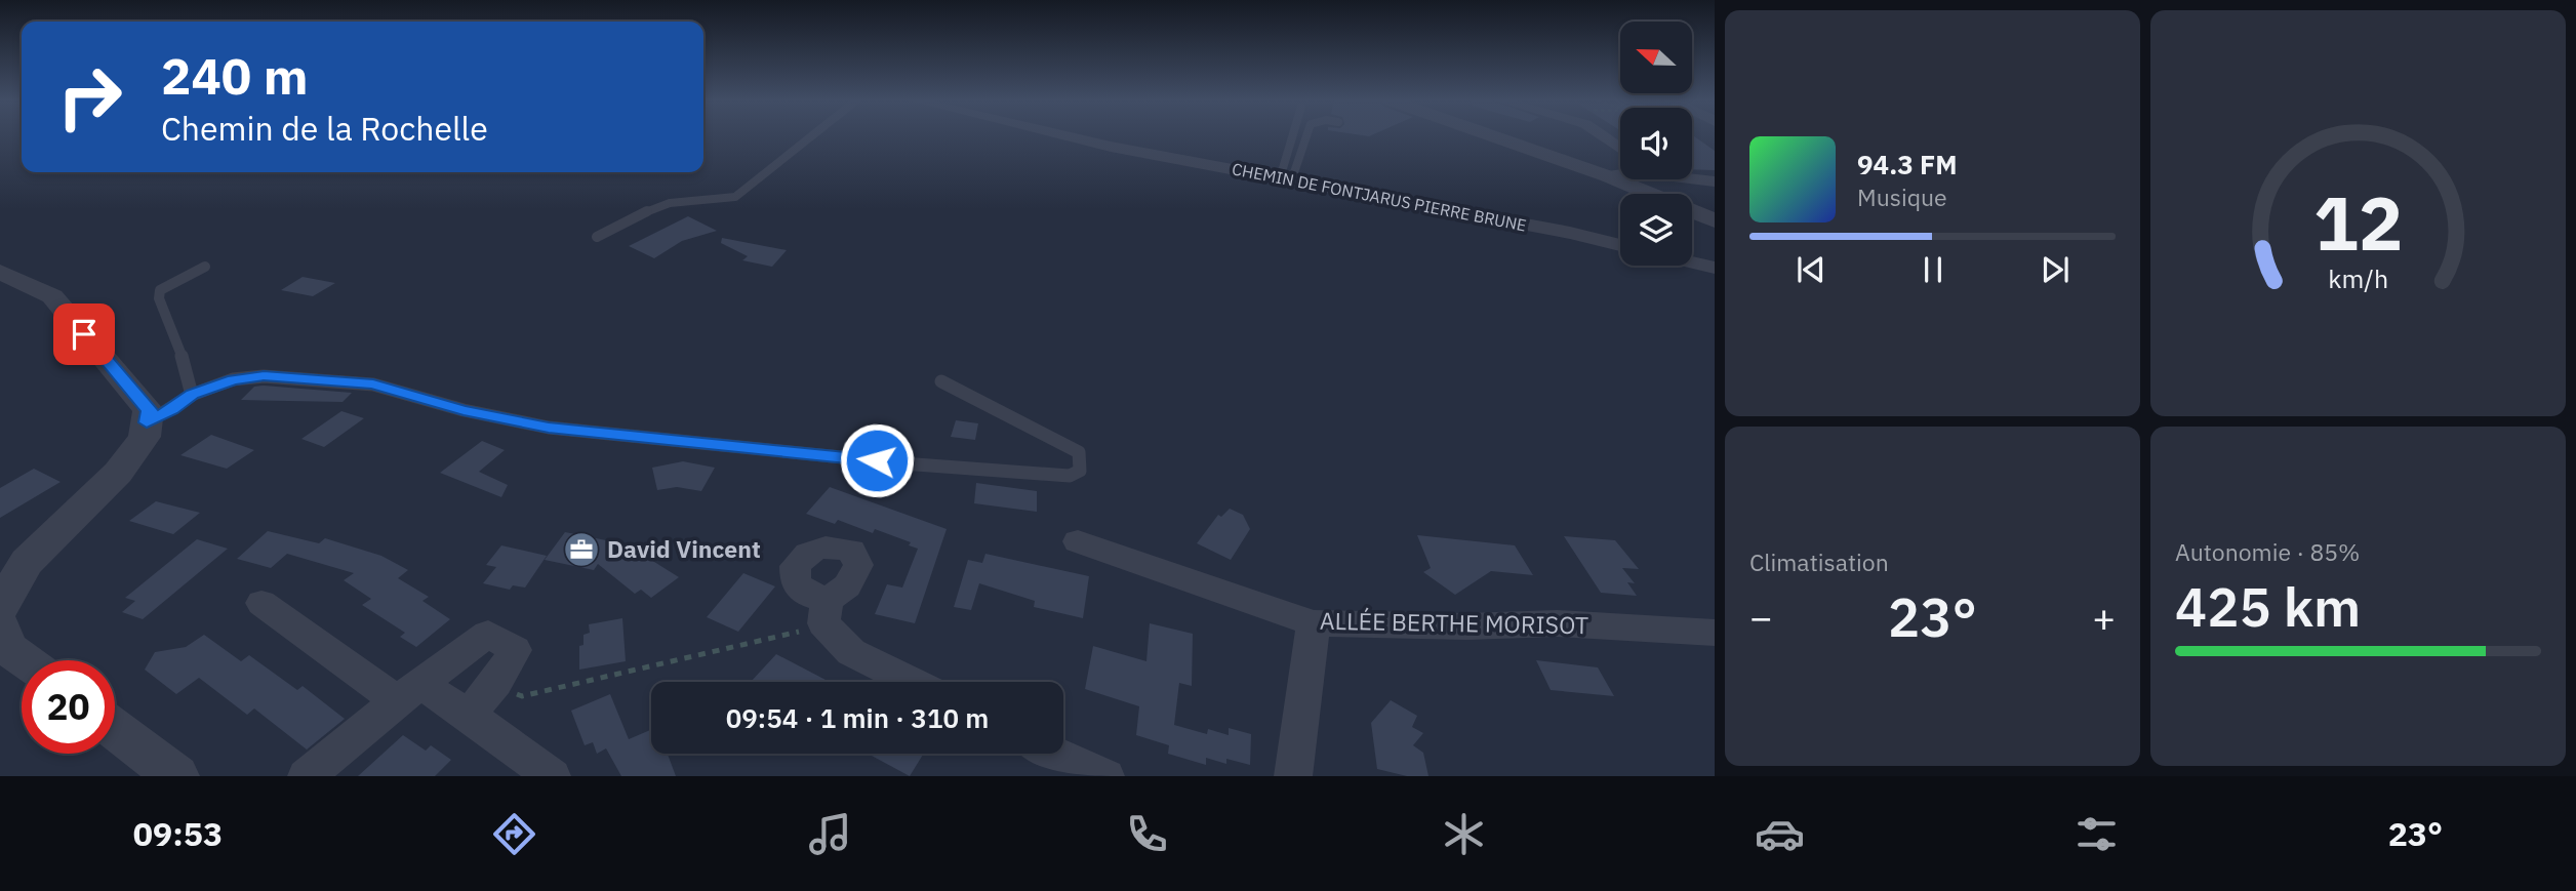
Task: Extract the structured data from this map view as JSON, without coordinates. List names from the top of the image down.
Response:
{
  "streets": {
    "street": ["CHEMIN DE FONTJARUS PIERRE BRUNE", "ALLÉE BERTHE MORISOT"]
  },
  "places": {
    "office": ["David Vincent"]
  },
  "north": "left",
  "page": {
    "turn": ["240 m", "Chemin de la Rochelle"],
    "song": ["94.3 FM", "Musique"],
    "tile": [
      "Climatisation",
      ["Autonomie · 85%", "425 km"]
    ],
    "heat": ["−", "23°", "+"],
    "limit": "20",
    "trip": "09:54 · 1 min · 310 m",
    "tabs": ["09:53", "23°"],
    "gauge": ["12", "km/h"]
  }
}
